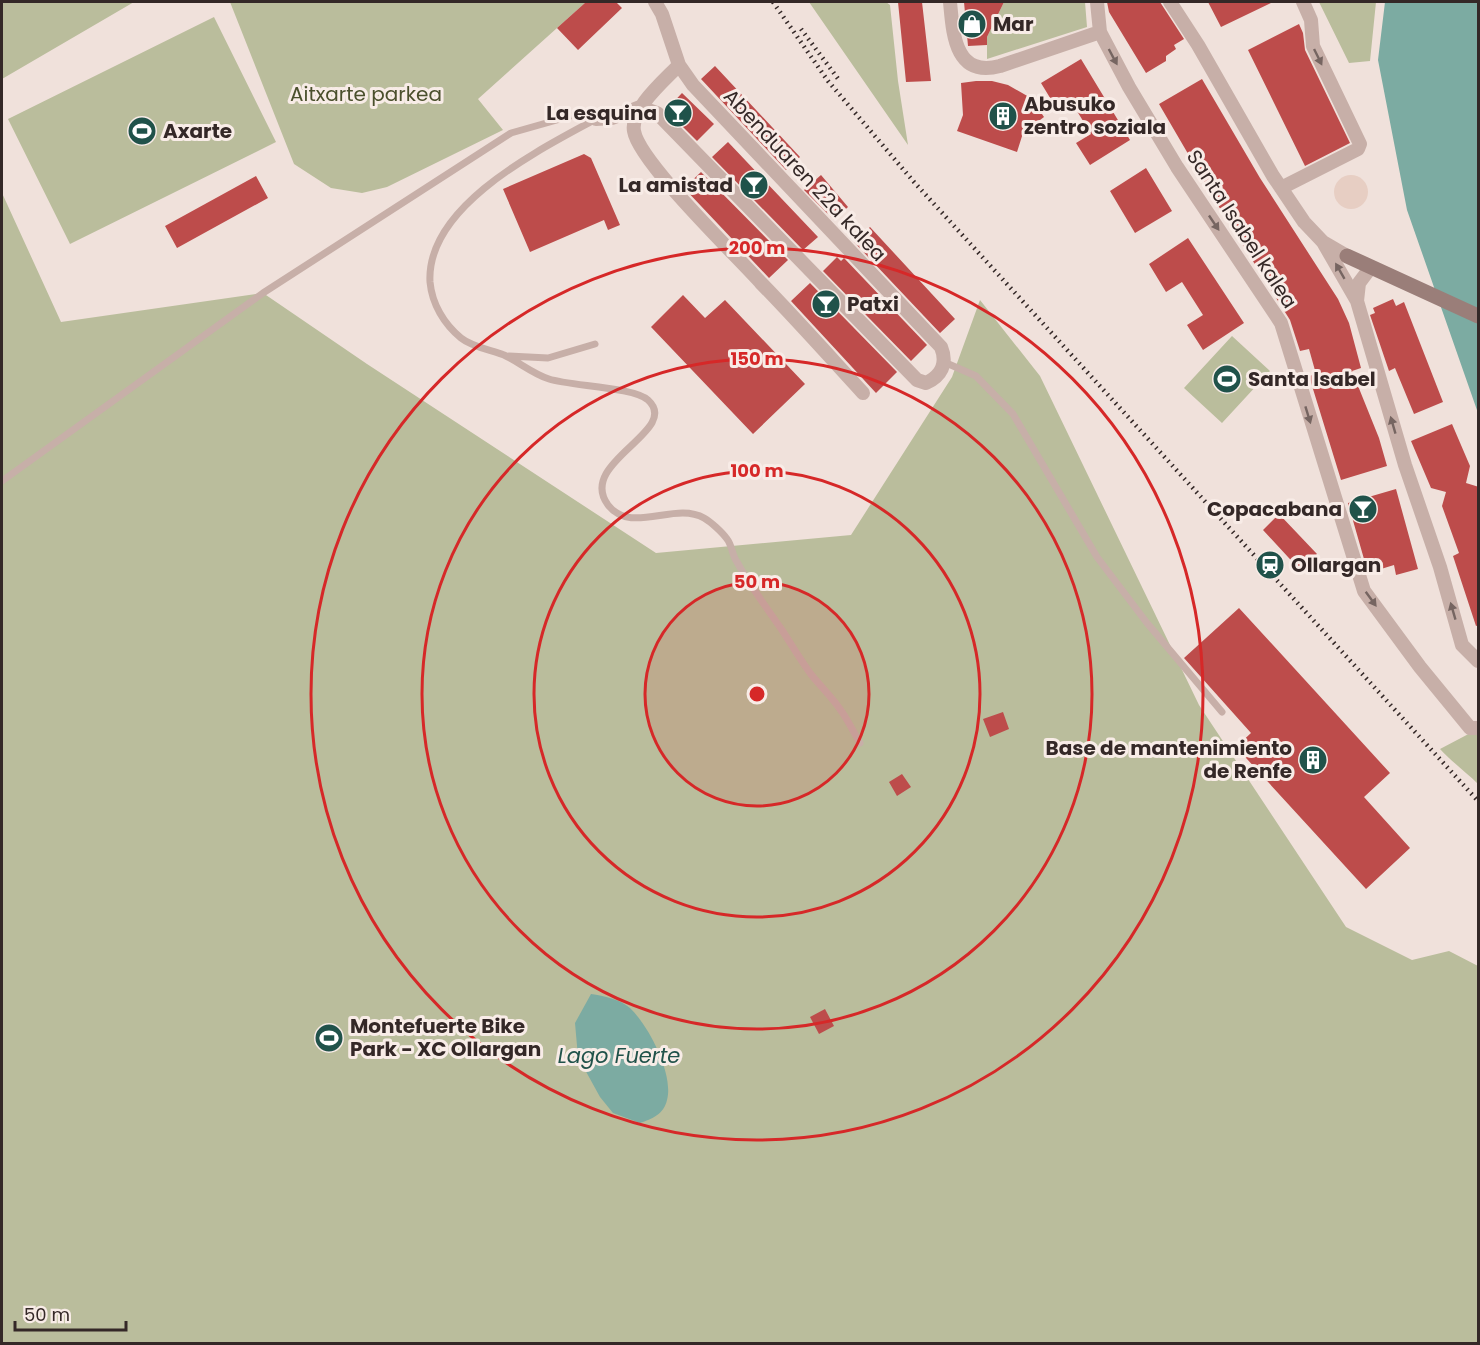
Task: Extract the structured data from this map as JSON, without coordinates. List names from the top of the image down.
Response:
{
  "streets": {
    "street": ["Abenduaren 22a kalea", "Santa Isabel kalea"]
  },
  "water": ["Lago Fuerte"],
  "parks": ["Aitxarte parkea"],
  "places": {
    "shop": ["Mar"],
    "bar": [
      "La esquina",
      "La amistad",
      "Patxi",
      "Copacabana"
    ],
    "building": ["Abusuko zentro soziala", "Base de mantenimiento de Renfe"],
    "sports": ["Axarte", "Santa Isabel", "Montefuerte Bike Park - XC Ollargan"],
    "station": ["Ollargan"]
  },
  "scale_bar": "50 m",
  "rings": [
    "200 m",
    "150 m",
    "100 m",
    "50 m"
  ]
}
